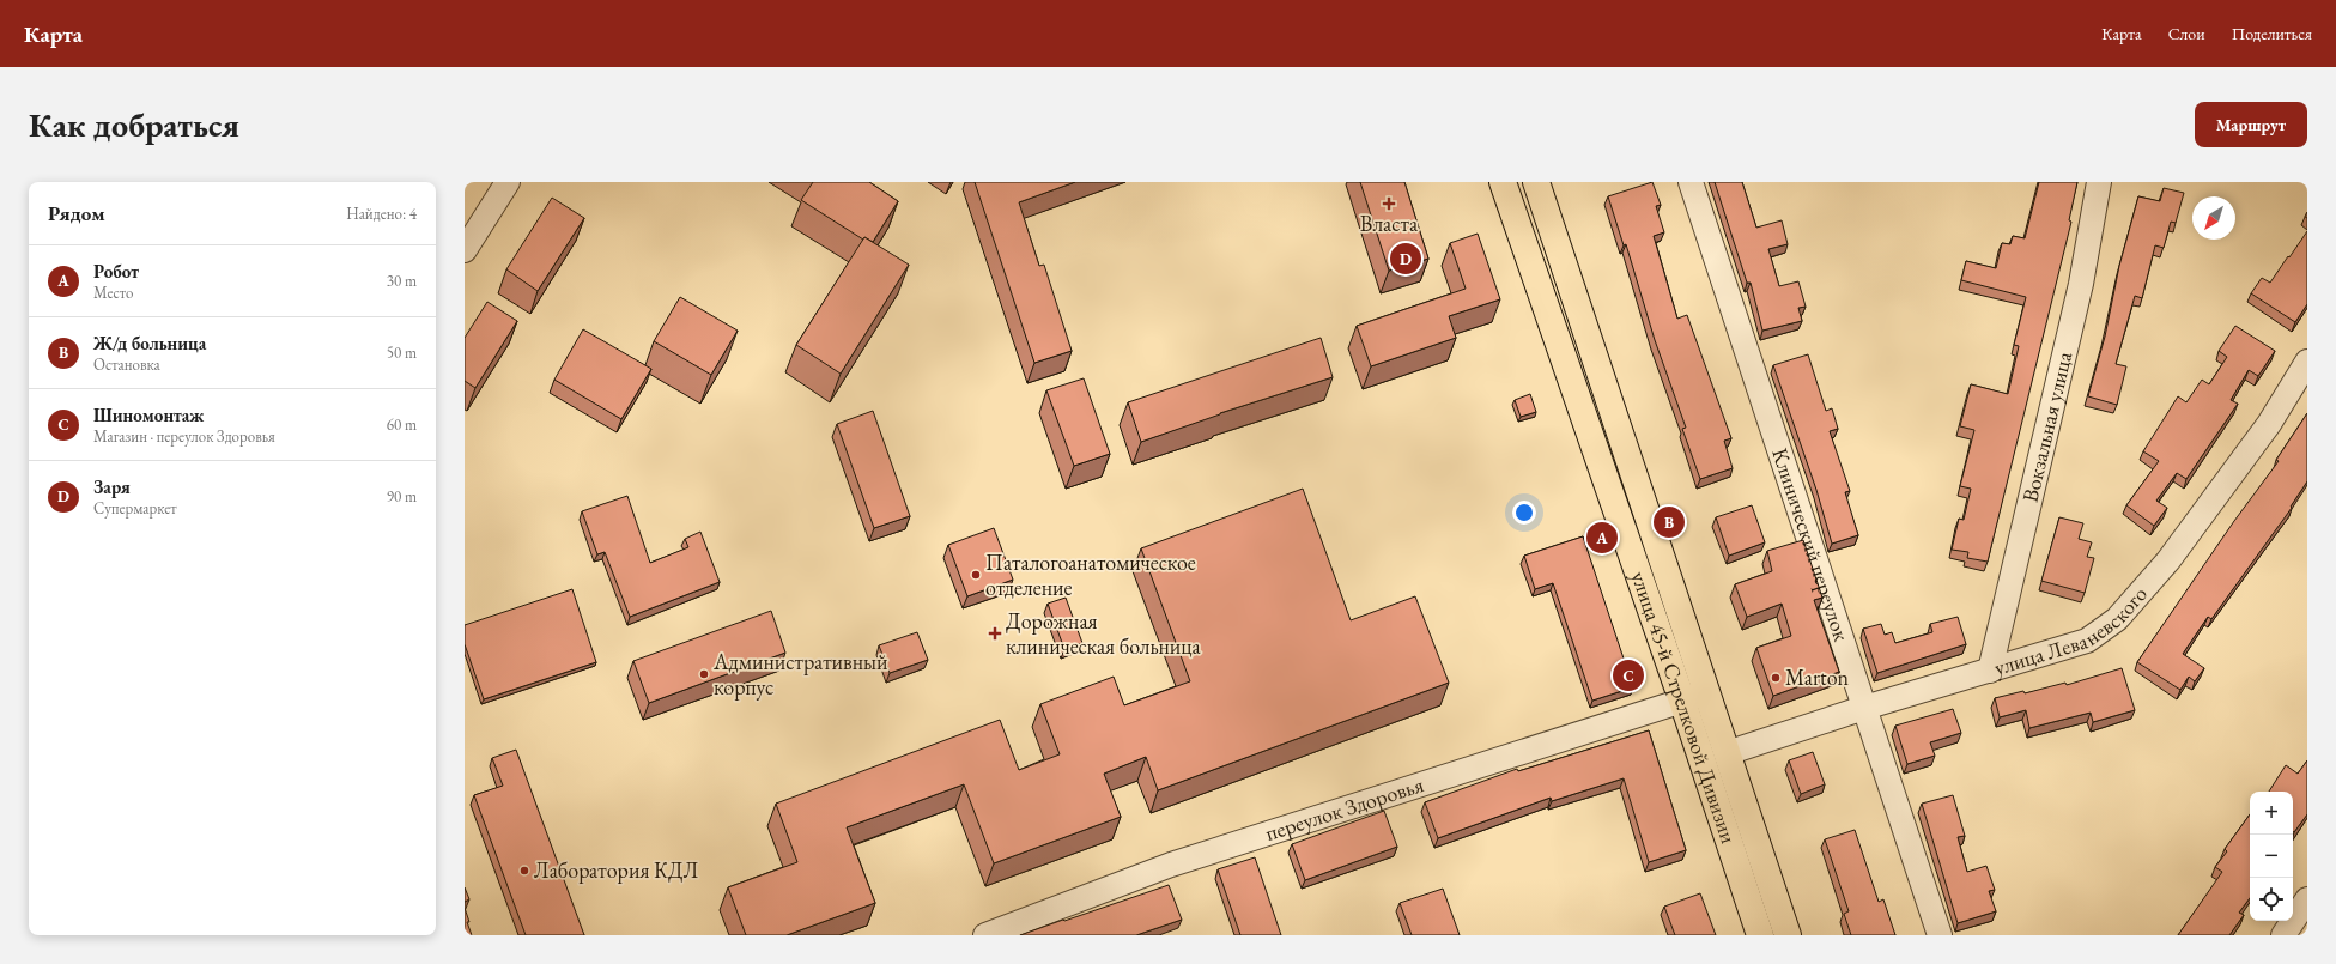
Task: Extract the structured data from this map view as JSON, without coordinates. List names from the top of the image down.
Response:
{
  "streets": {
    "main road": ["улица 45-й Стрелковой Дивизии"],
    "street": [
      "Вокзальная улица",
      "Клинический переулок",
      "улица Леваневского",
      "переулок Здоровья"
    ]
  },
  "crossings": [
    ["Вокзальная улица", "улица Леваневского"],
    ["Клинический переулок", "улица Леваневского"],
    ["улица Леваневского", "улица 45-й Стрелковой Дивизии"],
    ["улица 45-й Стрелковой Дивизии", "переулок Здоровья"]
  ],
  "places": {
    "health": ["Власта", "Дорожная клиническая больница"],
    "other": [
      "Паталогоанатомическое отделение",
      "Административный корпус",
      "Marton",
      "Лаборатория КДЛ"
    ]
  },
  "north": "bottom left",
  "page": {
    "header": "Карта",
    "nav": ["Карта", "Слои", "Поделиться"],
    "buttons": "Маршрут",
    "title": "Как добраться",
    "heading": ["Рядом", "Найдено: 4"],
    "pins": [
      "D",
      "B",
      "A",
      "C"
    ],
    "list": [
      {
        "mark": "A",
        "name": "Робот",
        "note": "Место",
        "value": "30 m"
      },
      {
        "mark": "B",
        "name": "Ж/д больница",
        "note": "Остановка",
        "value": "50 m"
      },
      {
        "mark": "C",
        "name": "Шиномонтаж",
        "note": "Магазин · переулок Здоровья",
        "value": "60 m"
      },
      {
        "mark": "D",
        "name": "Заря",
        "note": "Супермаркет",
        "value": "90 m"
      }
    ],
    "map_buttons": ["+", "−"]
  }
}
